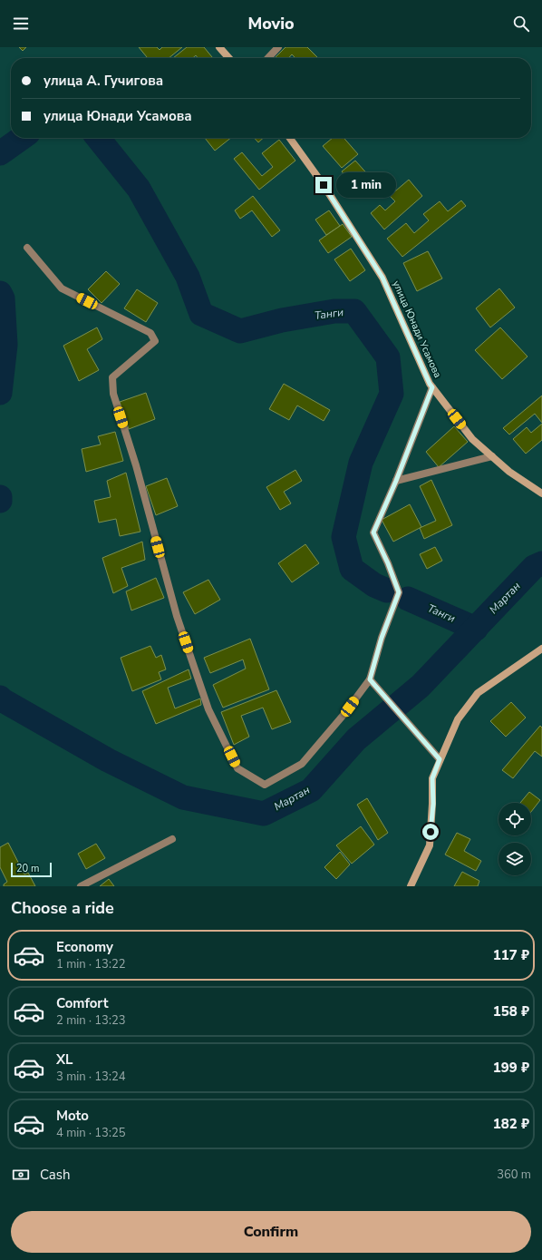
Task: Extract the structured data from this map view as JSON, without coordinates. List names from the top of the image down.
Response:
{
  "streets": {
    "street": ["улица Юнади Усамова"]
  },
  "water": ["Танги", "Мартан"],
  "scale_bar": "20 m",
  "page": {
    "header": "Movio",
    "banner": ["улица А. Гучигова", "улица Юнади Усамова"],
    "bubble": "1 min",
    "scale": "20 m",
    "heading": "Choose a ride",
    "list": [
      {
        "name": "Economy",
        "note": "1 min · 13:22",
        "value": "117 ₽"
      },
      {
        "name": "Comfort",
        "note": "2 min · 13:23",
        "value": "158 ₽"
      },
      {
        "name": "XL",
        "note": "3 min · 13:24",
        "value": "199 ₽"
      },
      {
        "name": "Moto",
        "note": "4 min · 13:25",
        "value": "182 ₽"
      }
    ],
    "pay": ["Cash", "360 m"],
    "buttons": "Confirm"
  }
}
